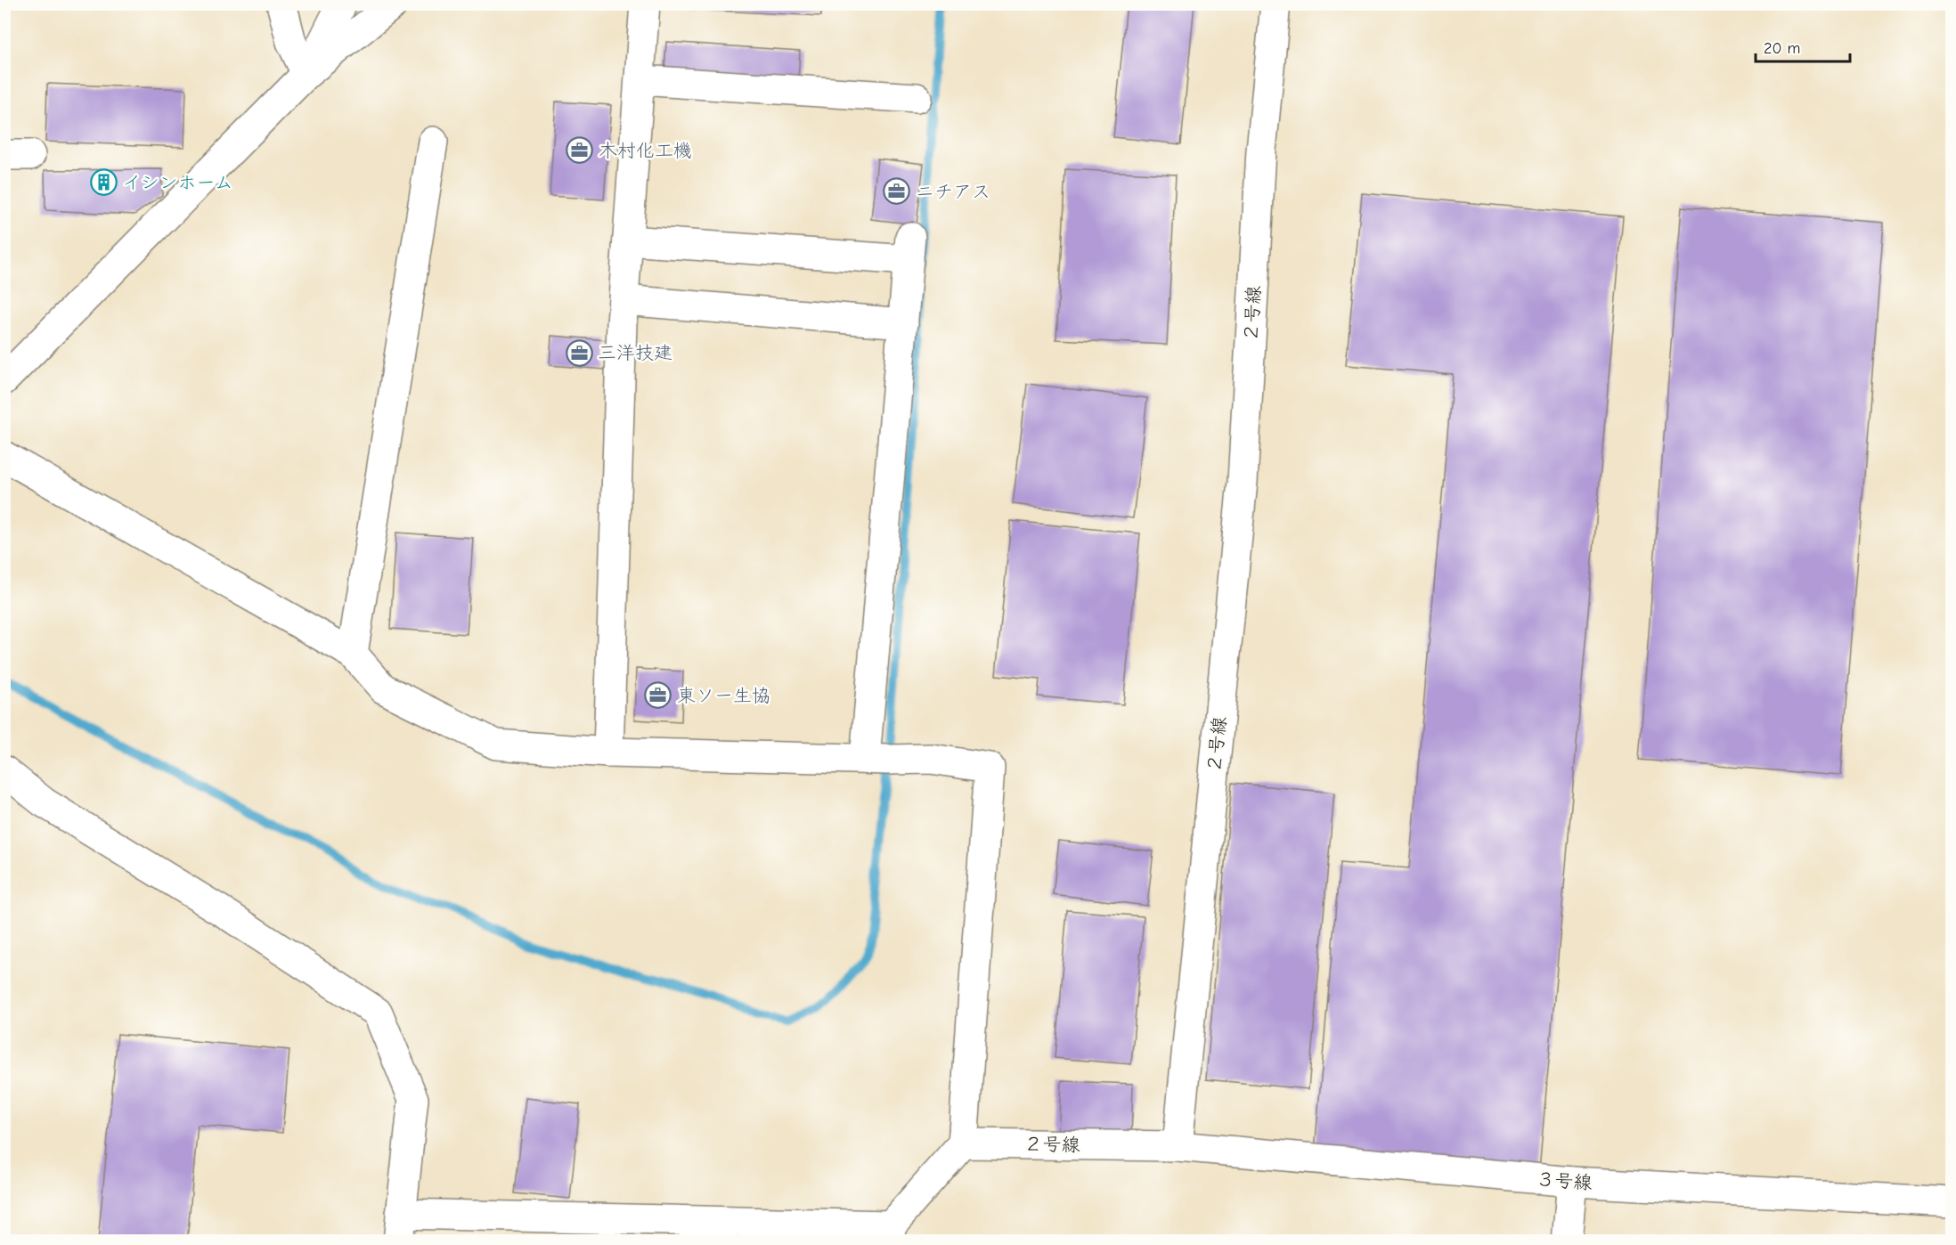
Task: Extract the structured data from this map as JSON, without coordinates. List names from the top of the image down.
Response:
{
  "streets": {
    "street": ["２号線", "３号線"]
  },
  "crossings": [
    ["２号線", "３号線"]
  ],
  "places": {
    "office": [
      "木村化工機",
      "ニチアス",
      "三洋技建",
      "東ソー生協"
    ],
    "building": ["イシンホーム"]
  },
  "scale_bar": "20 m"
}
